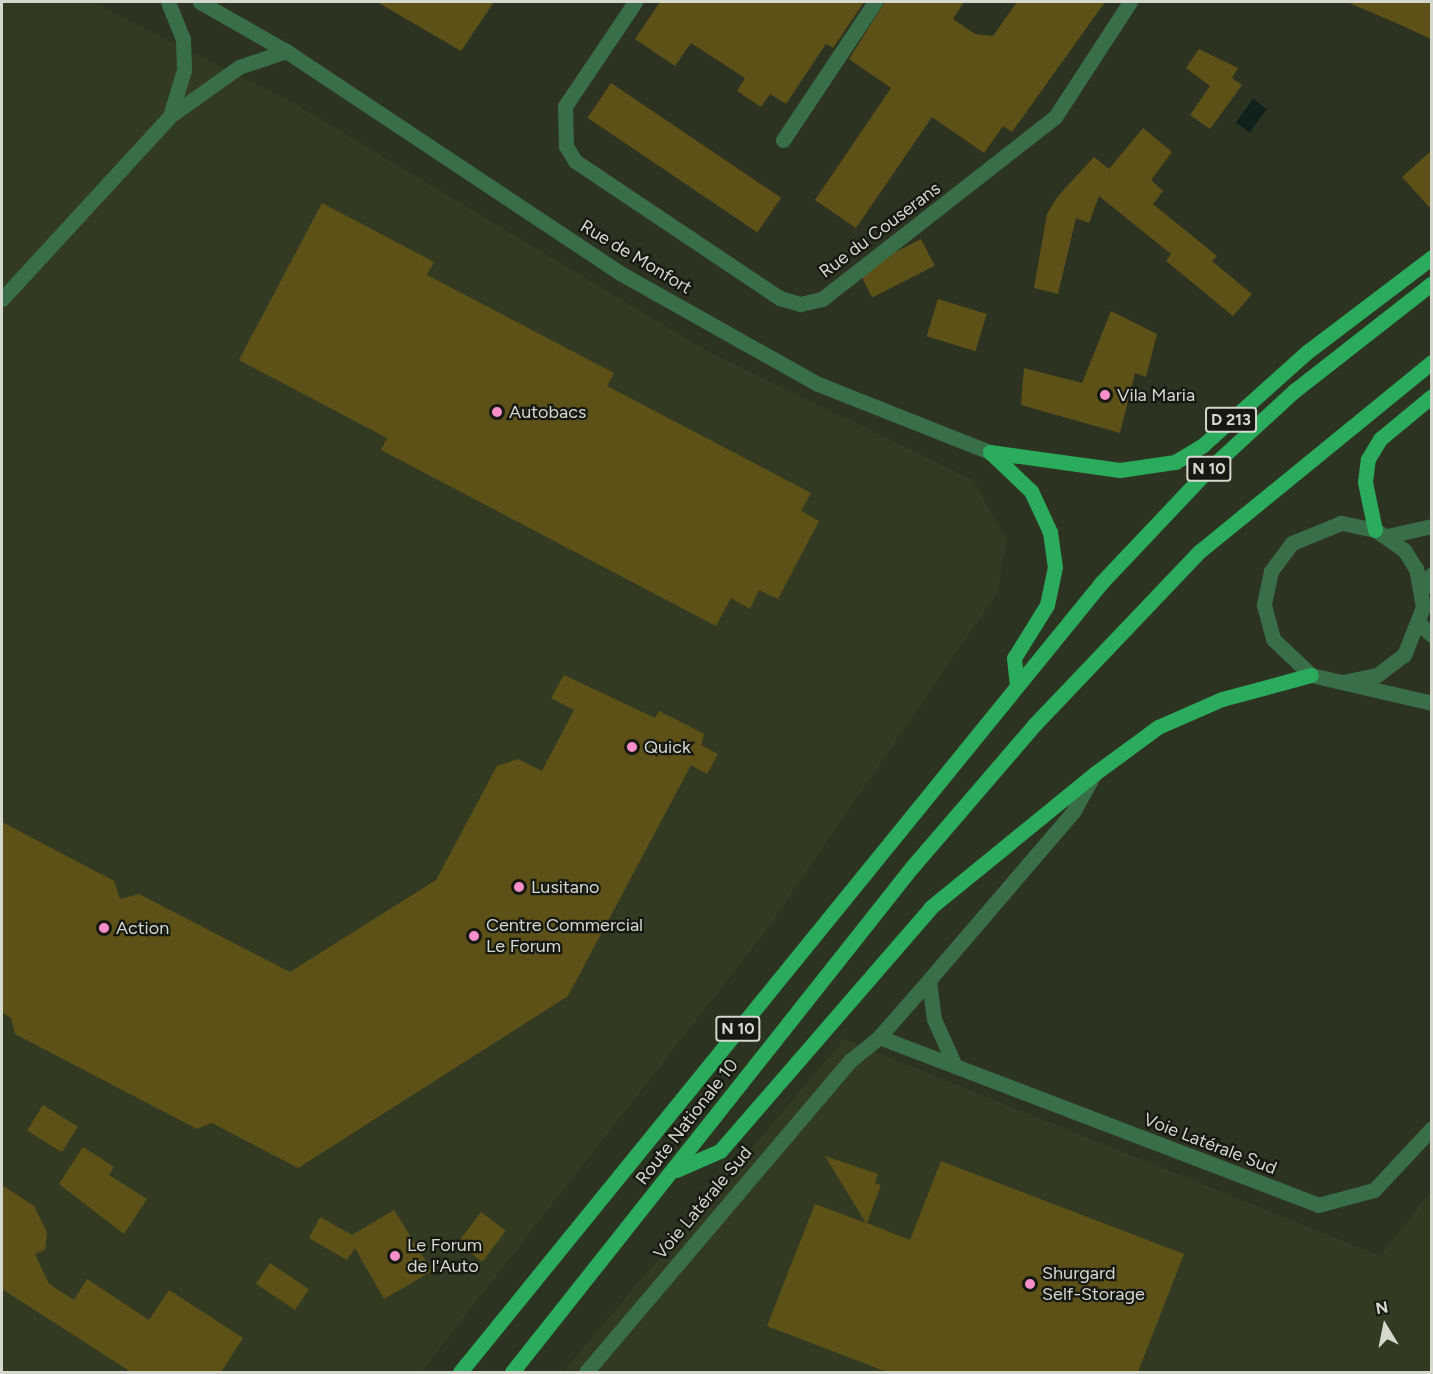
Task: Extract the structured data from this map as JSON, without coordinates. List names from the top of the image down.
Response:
{
  "streets": {
    "main road": ["D 213", "N 10", "Route Nationale 10"],
    "street": ["Rue du Couserans", "Rue de Monfort", "Voie Latérale Sud"]
  },
  "crossings": [
    ["Rue de Monfort", "D 213"],
    ["D 213", "N 10"]
  ],
  "places": [
    "Vila Maria",
    "Autobacs",
    "Quick",
    "Lusitano",
    "Action",
    "Centre Commercial Le Forum",
    "Le Forum de l'Auto",
    "Shurgard Self-Storage"
  ],
  "north": "top"
}
